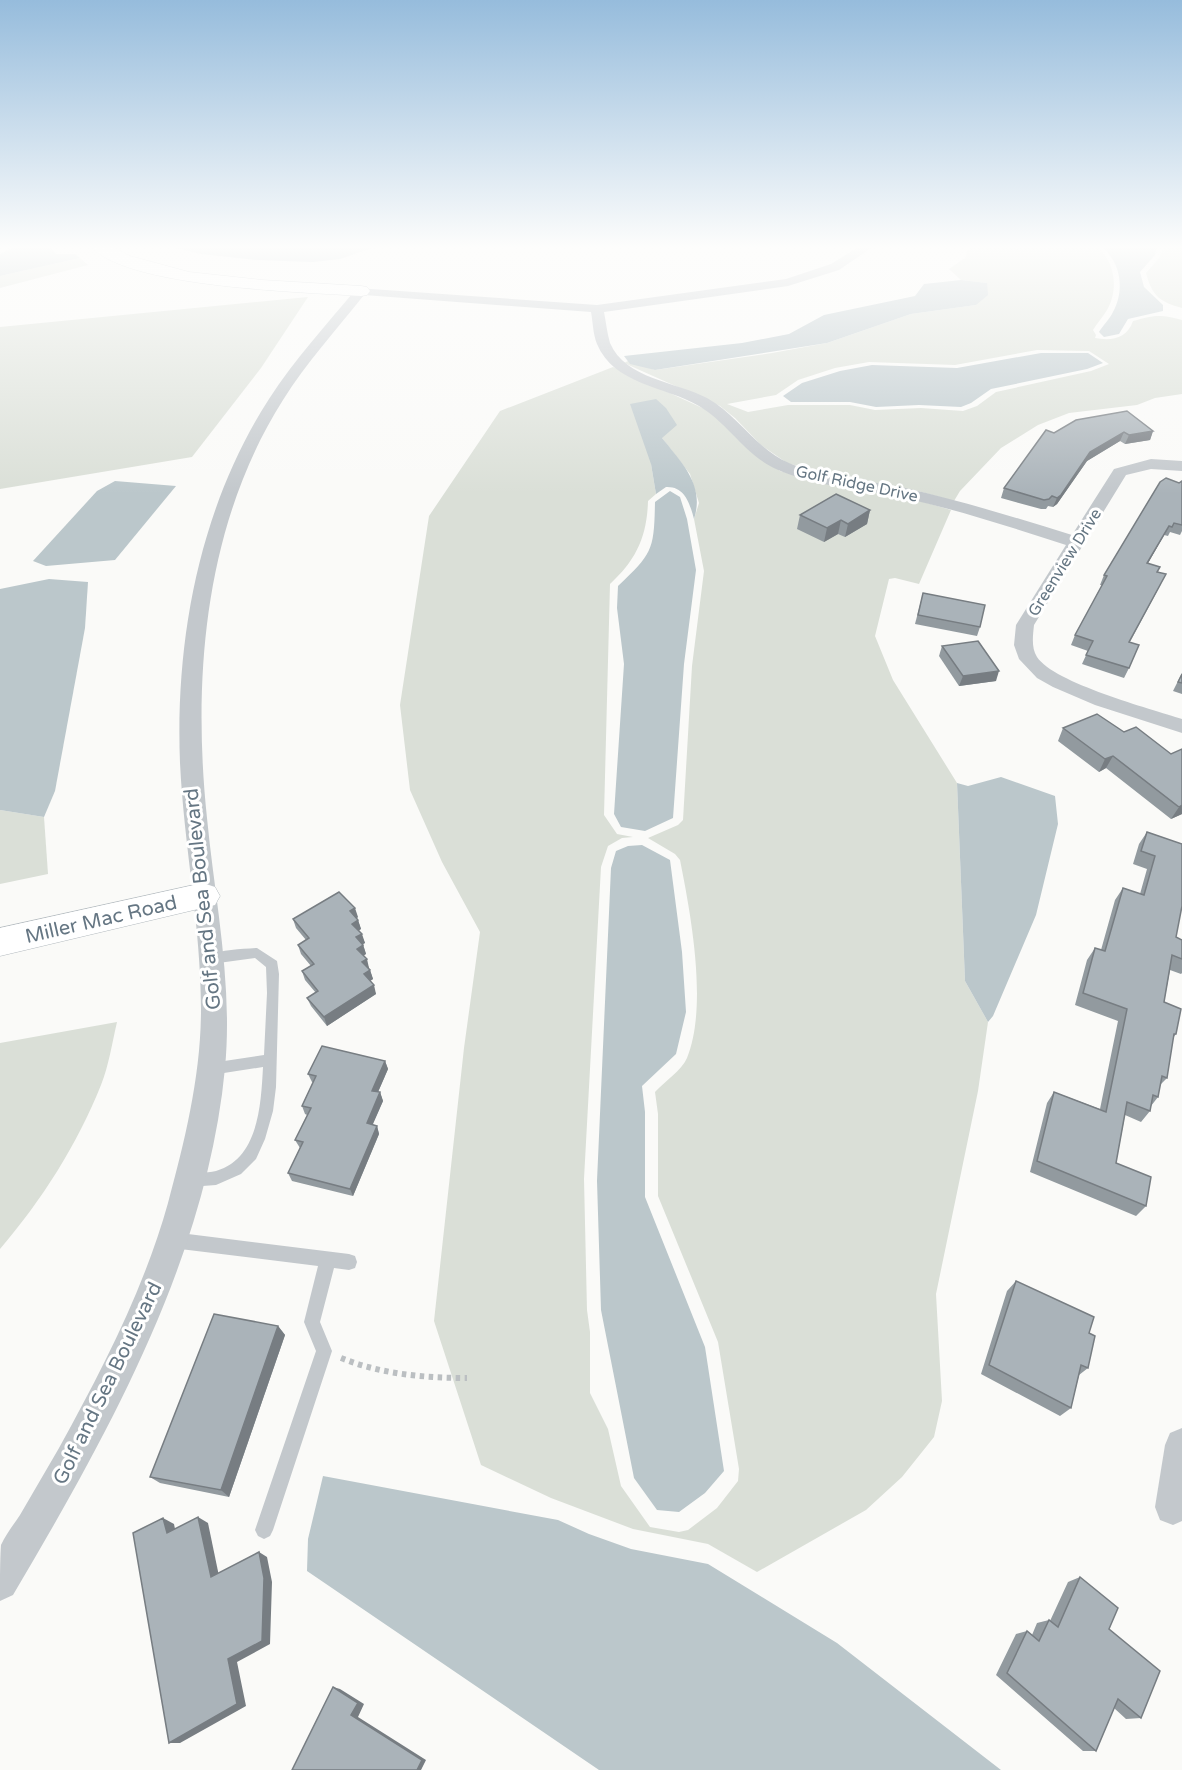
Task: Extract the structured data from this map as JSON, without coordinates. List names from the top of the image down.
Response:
{
  "streets": {
    "street": [
      "Golf Ridge Drive",
      "Greenview Drive",
      "Golf and Sea Boulevard",
      "Miller Mac Road"
    ]
  },
  "crossings": [
    ["Golf Ridge Drive", "Greenview Drive"],
    ["Golf and Sea Boulevard", "Miller Mac Road"]
  ]
}
